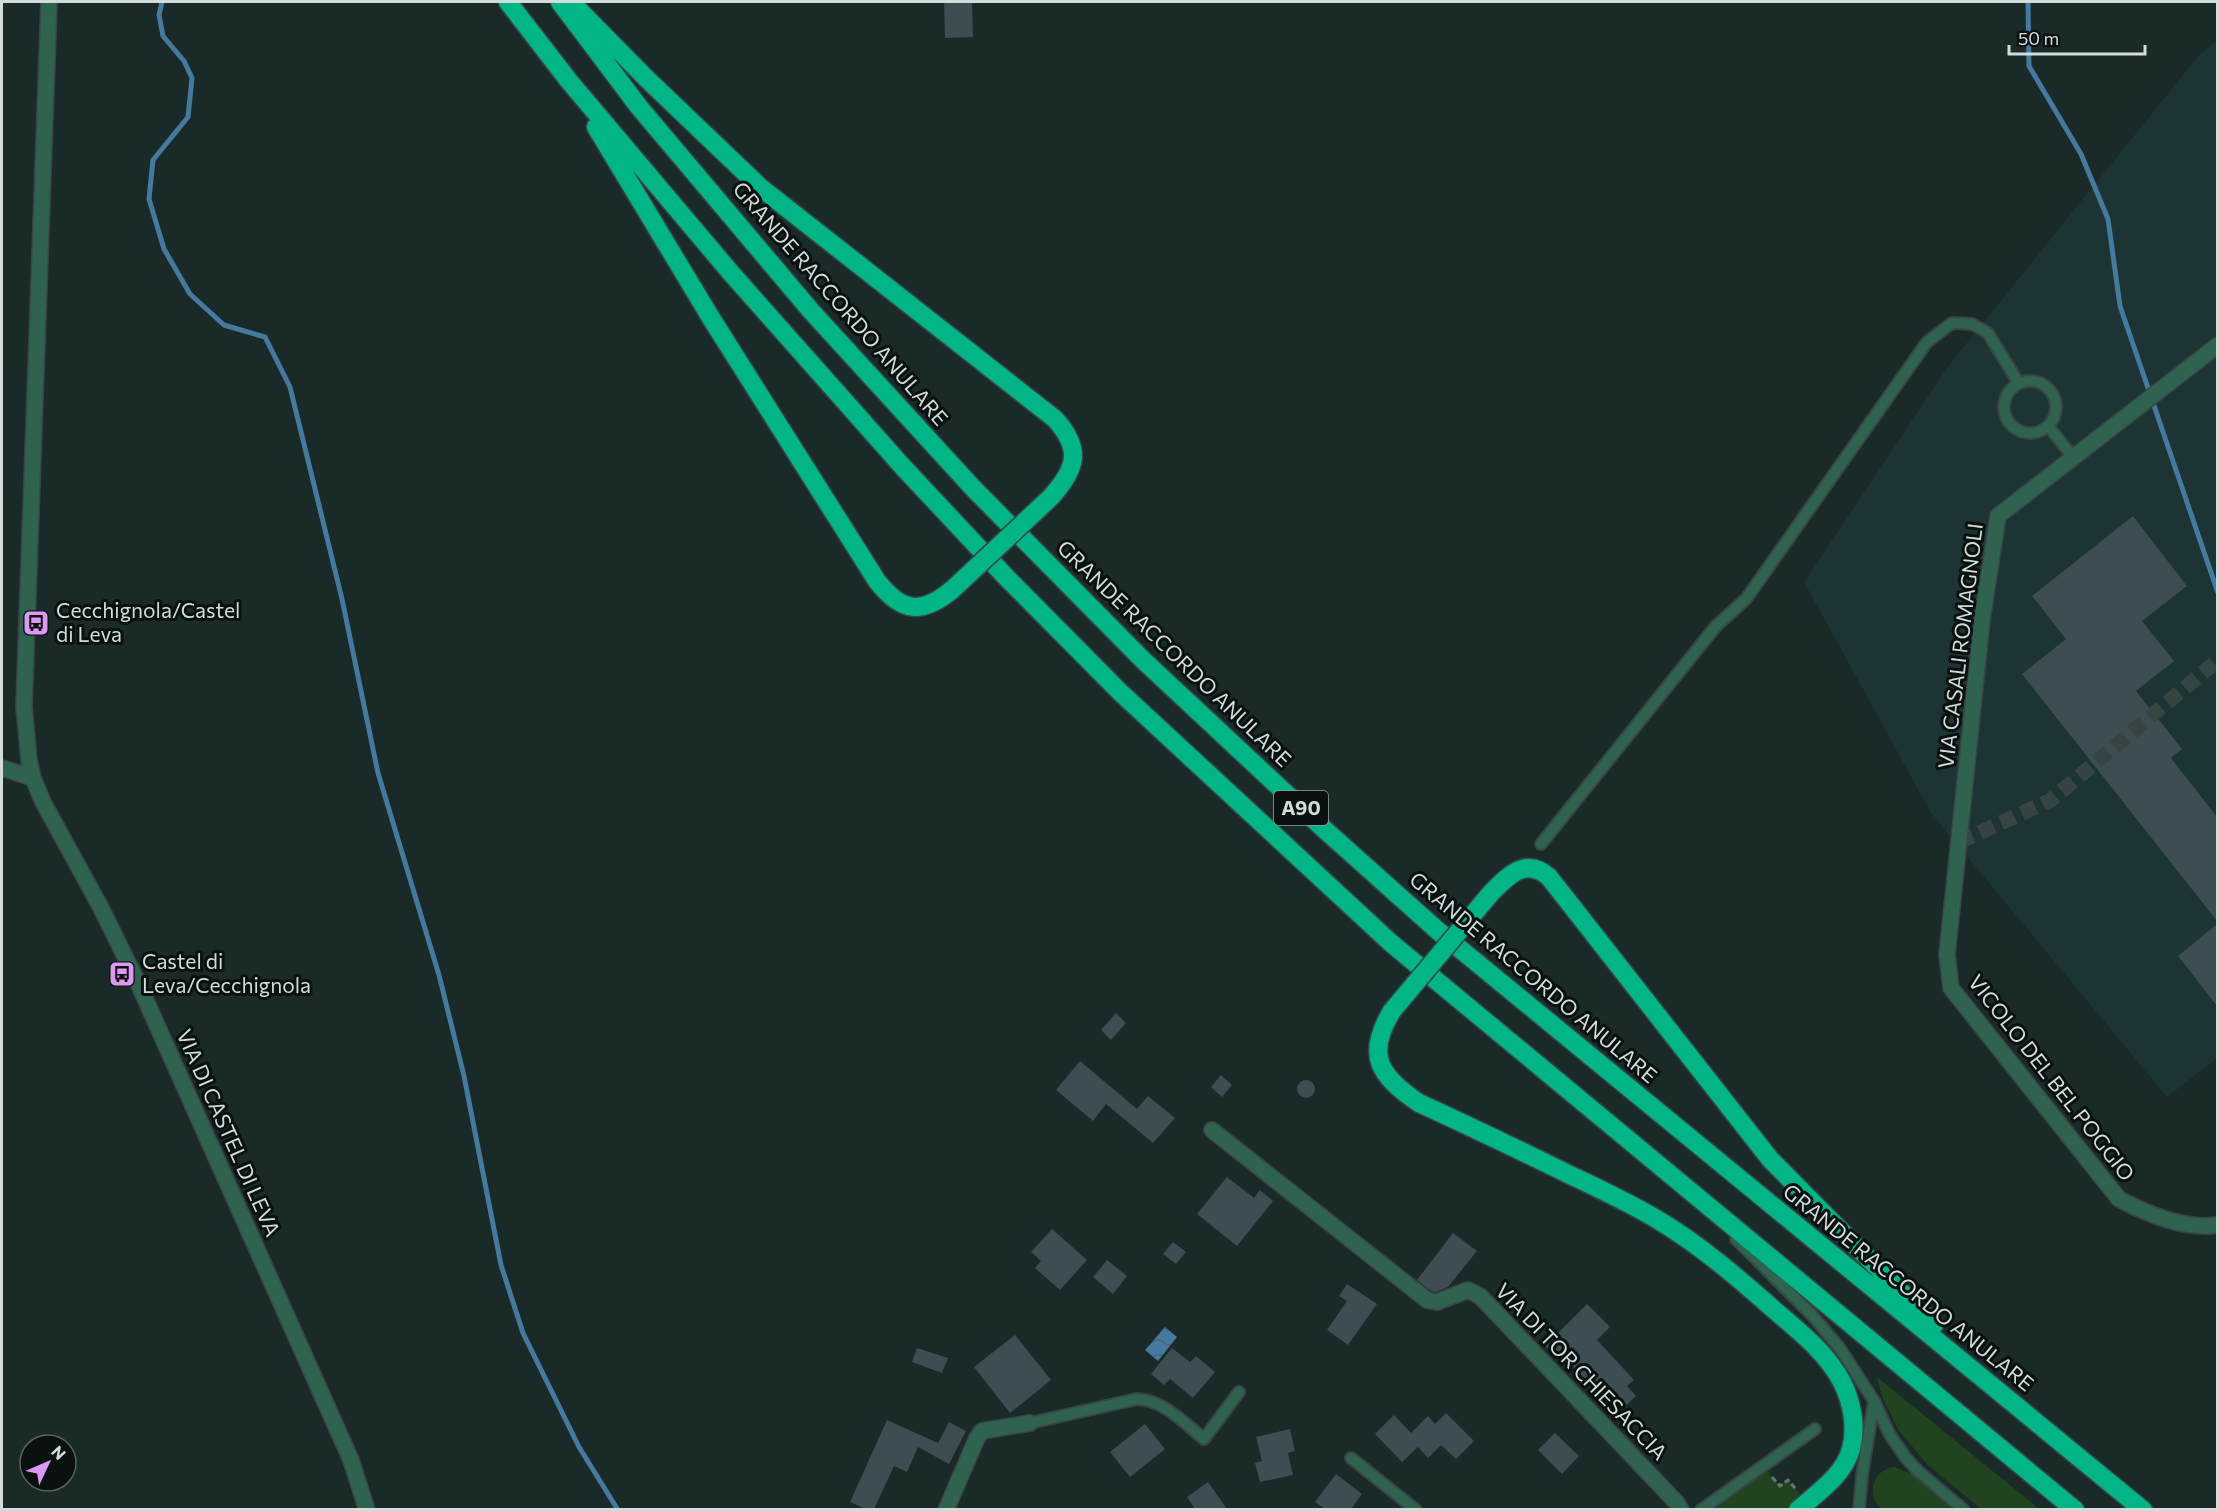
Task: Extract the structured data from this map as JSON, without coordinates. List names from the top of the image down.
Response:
{
  "streets": {
    "highway": ["GRANDE RACCORDO ANULARE", "A90"],
    "street": [
      "VIA CASALI ROMAGNOLI",
      "VICOLO DEL BEL POGGIO",
      "VIA DI CASTEL DI LEVA",
      "VIA DI TOR CHIESACCIA"
    ]
  },
  "crossings": [
    ["VIA CASALI ROMAGNOLI", "VICOLO DEL BEL POGGIO"]
  ],
  "places": {
    "bus stop": ["Cecchignola/Castel di Leva", "Castel di Leva/Cecchignola"]
  },
  "scale_bar": "50 m",
  "north": "top right"
}
